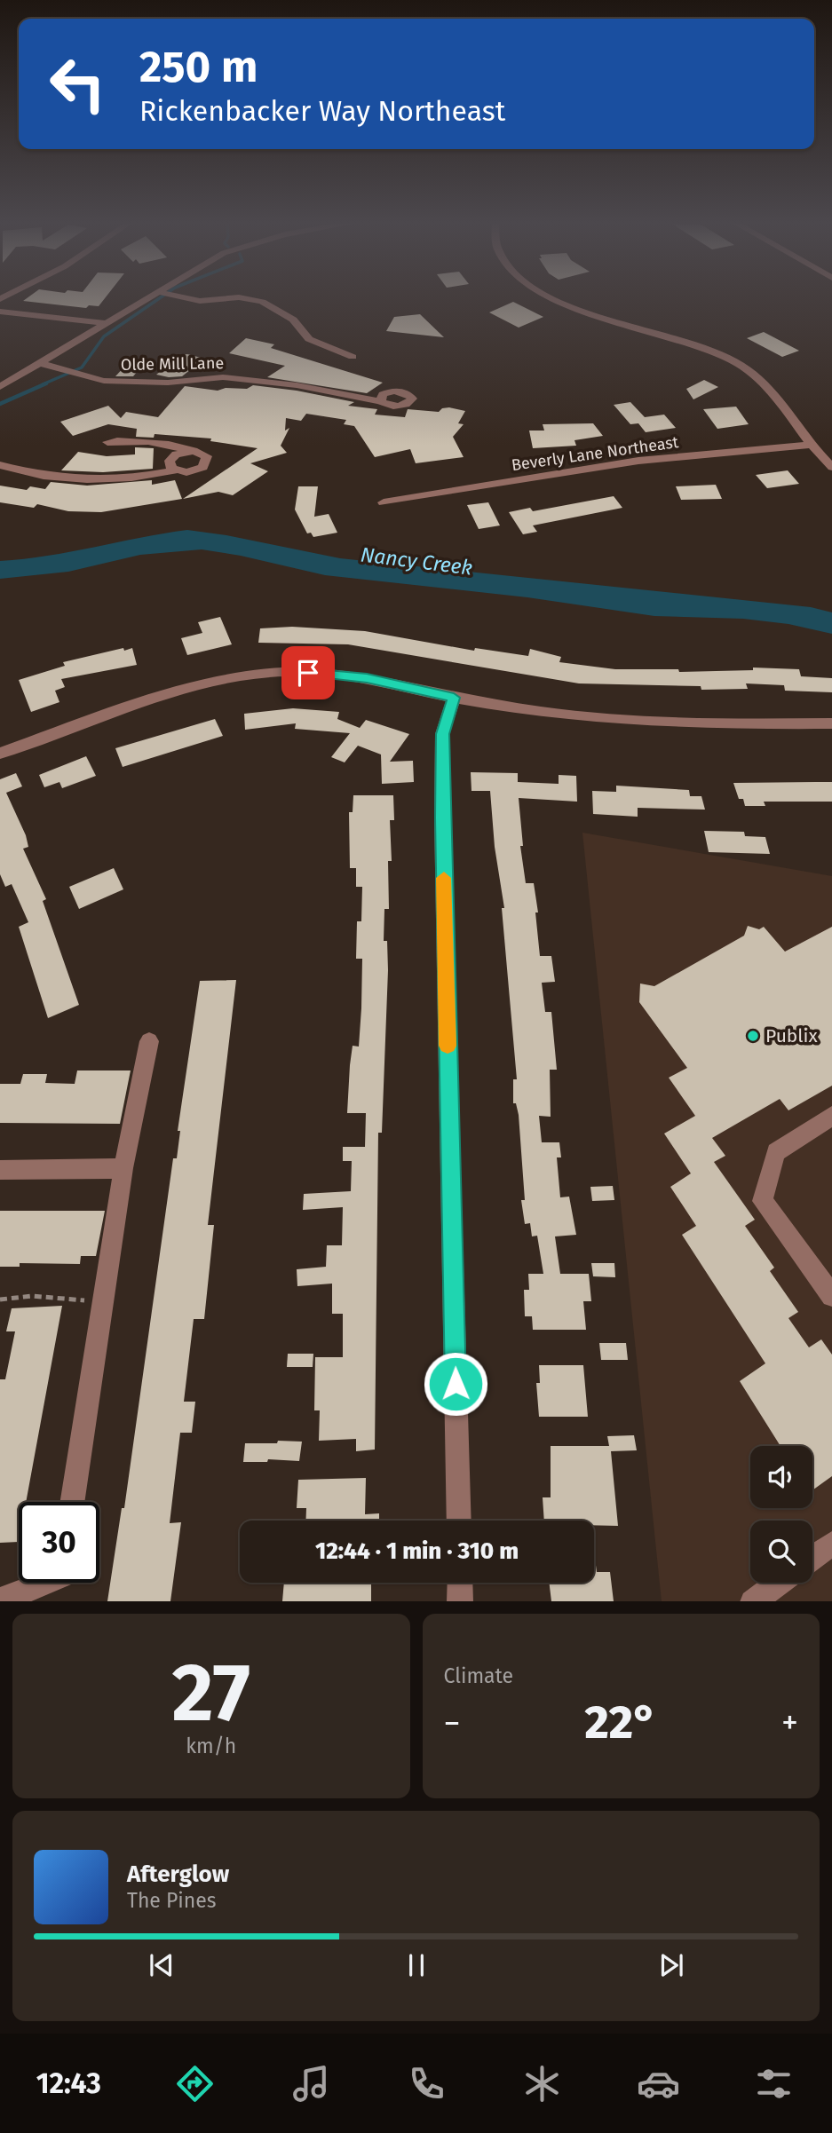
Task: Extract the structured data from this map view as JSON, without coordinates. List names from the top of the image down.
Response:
{
  "streets": {
    "street": ["Olde Mill Lane", "Beverly Lane Northeast"]
  },
  "water": ["Nancy Creek"],
  "places": ["Publix"],
  "page": {
    "turn": ["250 m", "Rickenbacker Way Northeast"],
    "limit": "30",
    "trip": "12:44 · 1 min · 310 m",
    "tile": [
      ["27", "km/h"],
      "Climate"
    ],
    "heat": ["−", "22°", "+"],
    "song": ["Afterglow", "The Pines"],
    "tabs": "12:43"
  }
}
